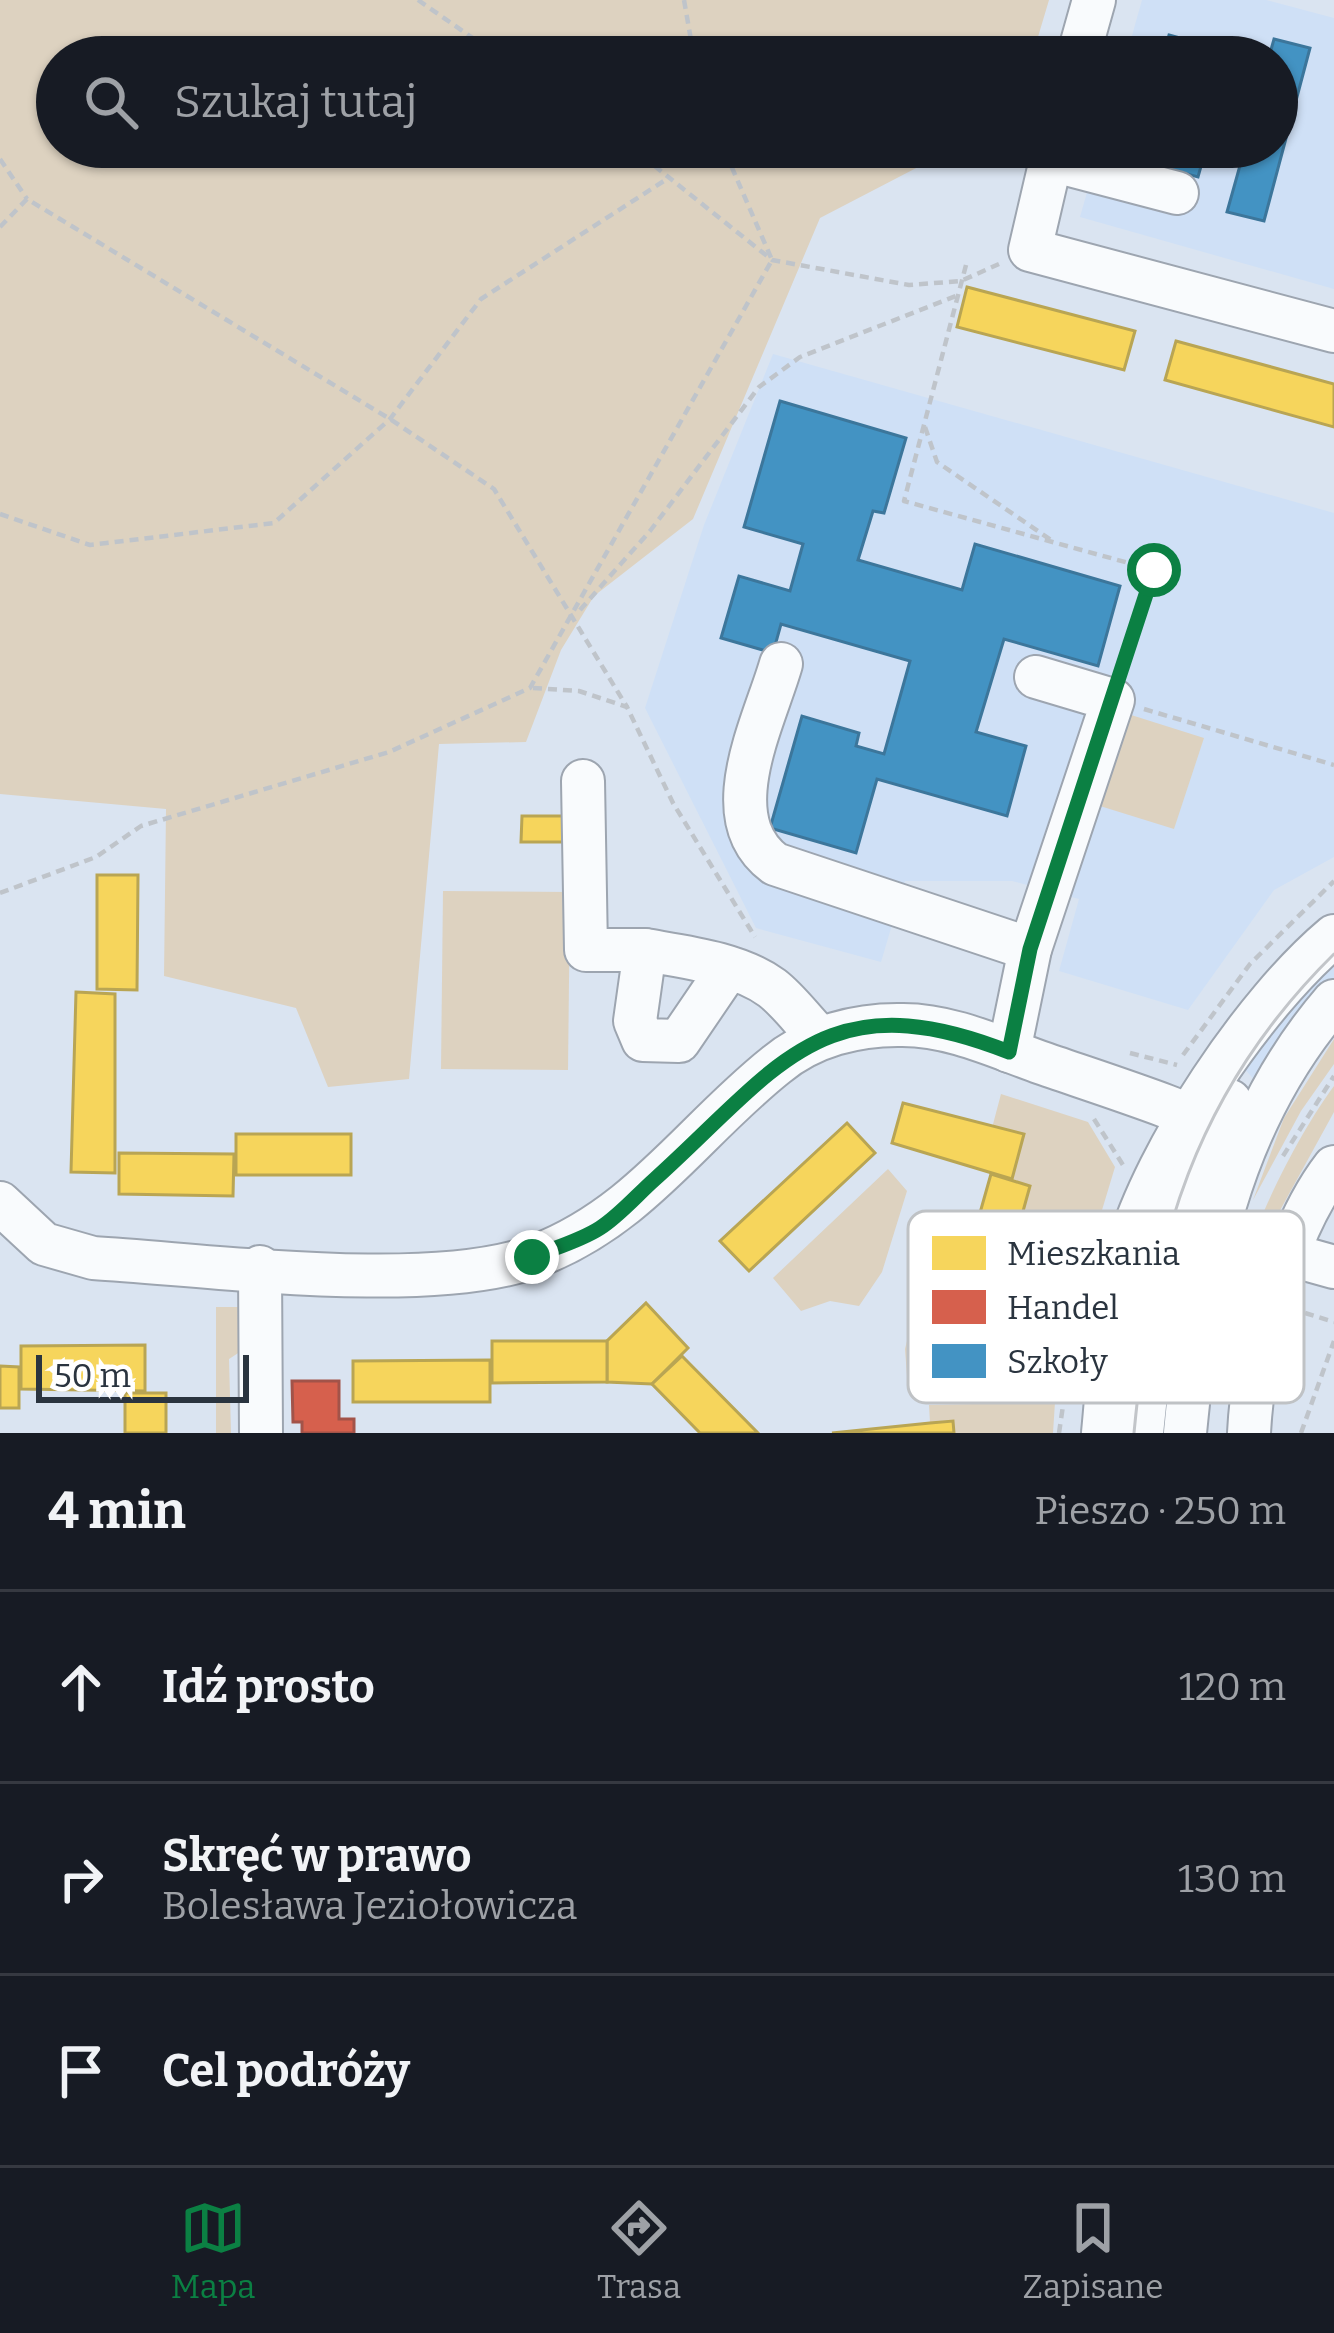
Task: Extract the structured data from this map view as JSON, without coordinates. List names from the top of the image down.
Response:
{
  "legend": ["Mieszkania", "Handel", "Szkoły"],
  "scale_bar": "50 m",
  "page": {
    "search": "Szukaj tutaj",
    "scale": "50 m",
    "heading": ["4 min", "Pieszo · 250 m"],
    "list": [
      ["Idź prosto", "120 m"],
      ["Skręć w prawo", "Bolesława Jeziołowicza", "130 m"],
      "Cel podróży"
    ],
    "nav": ["Mapa", "Trasa", "Zapisane"]
  }
}
